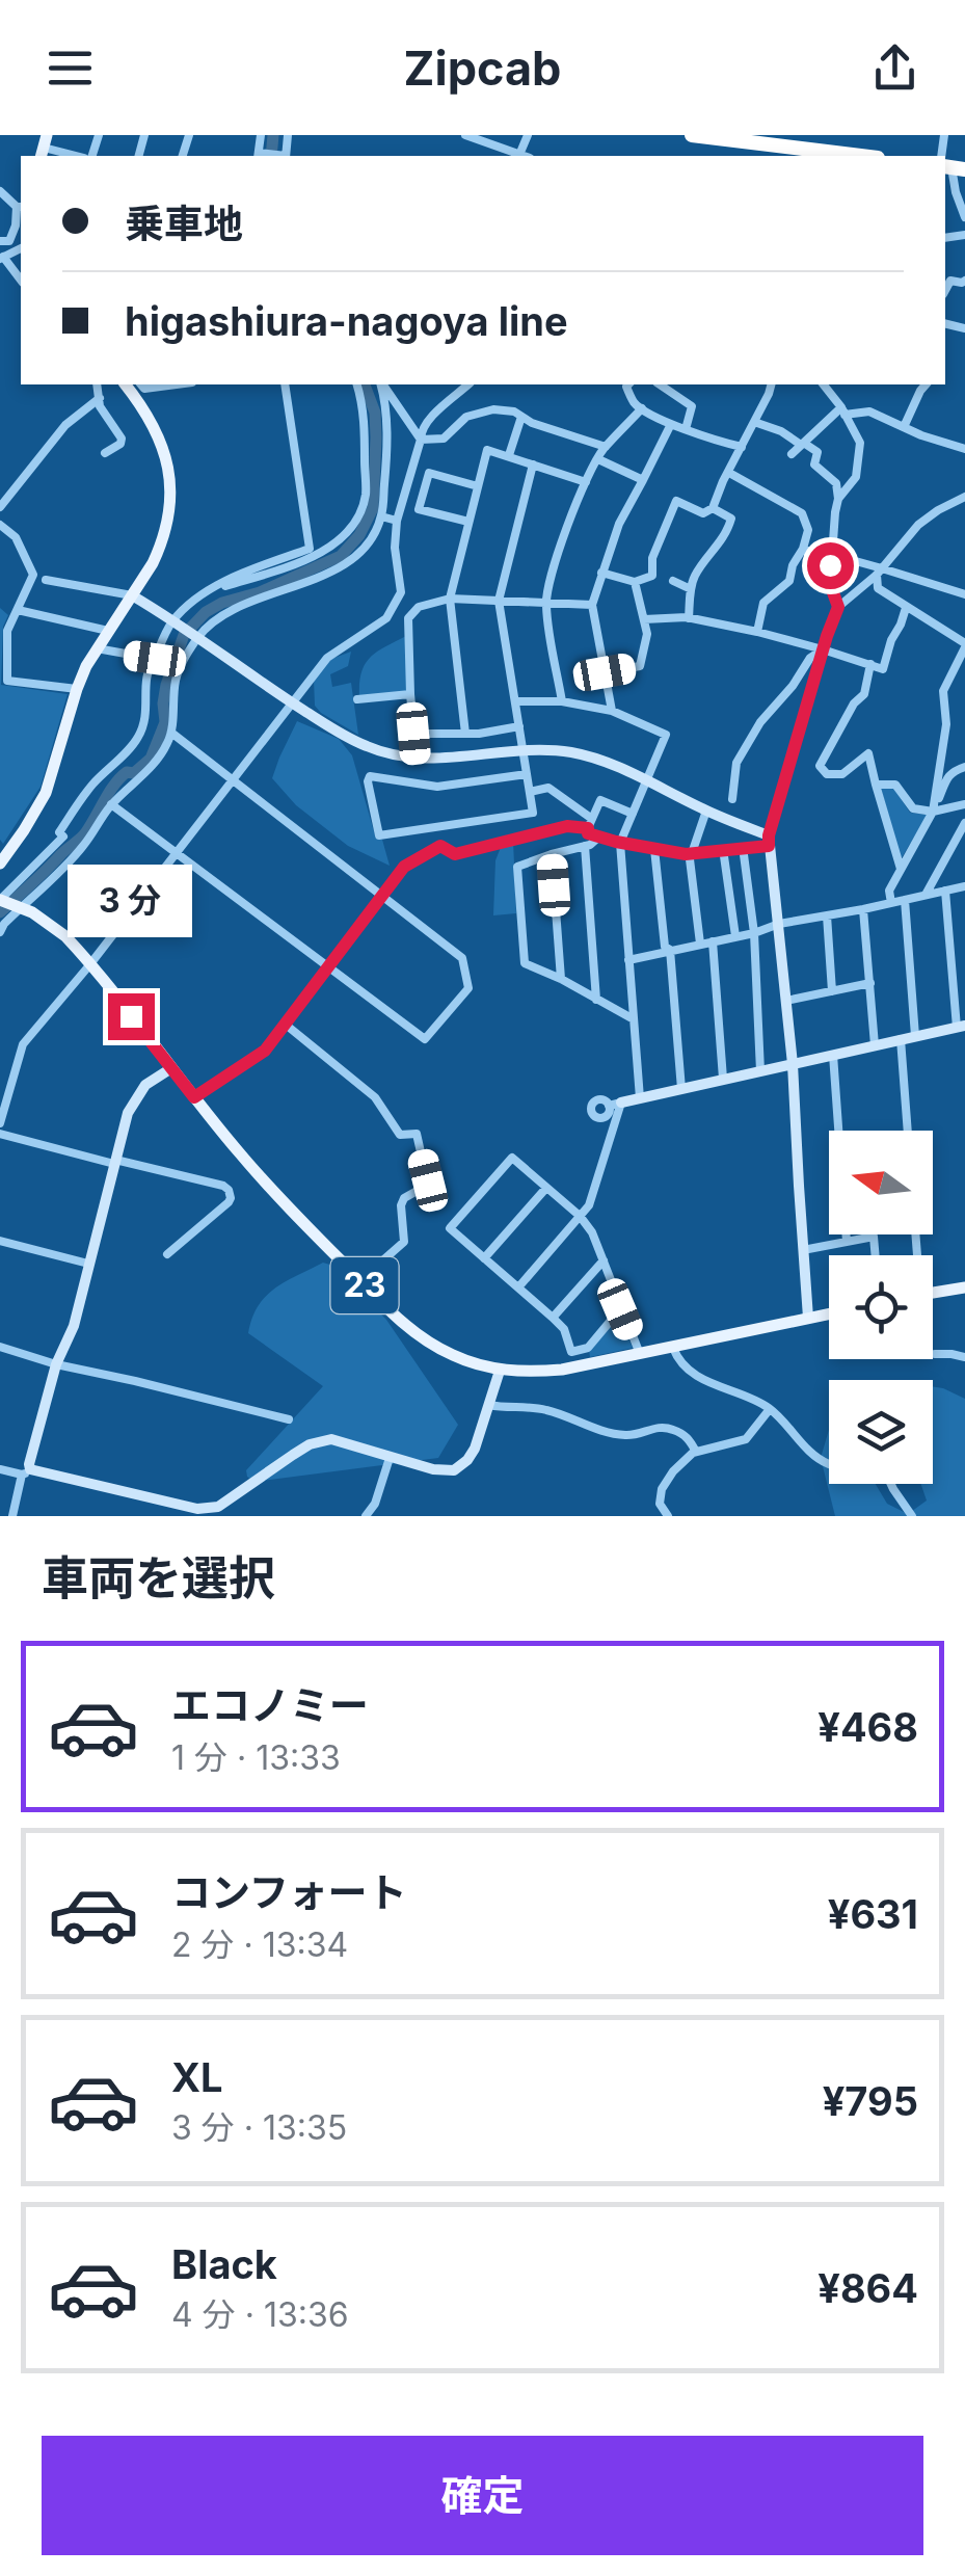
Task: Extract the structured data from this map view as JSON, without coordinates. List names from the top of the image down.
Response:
{
  "streets": {
    "main road": ["23"]
  },
  "north": "left",
  "page": {
    "header": "Zipcab",
    "banner": ["乗車地", "higashiura-nagoya line"],
    "bubble": "3 分",
    "heading": "車両を選択",
    "list": [
      {
        "name": "エコノミー",
        "note": "1 分 · 13:33",
        "value": "¥468"
      },
      {
        "name": "コンフォート",
        "note": "2 分 · 13:34",
        "value": "¥631"
      },
      {
        "name": "XL",
        "note": "3 分 · 13:35",
        "value": "¥795"
      },
      {
        "name": "Black",
        "note": "4 分 · 13:36",
        "value": "¥864"
      }
    ],
    "buttons": "確定"
  }
}
